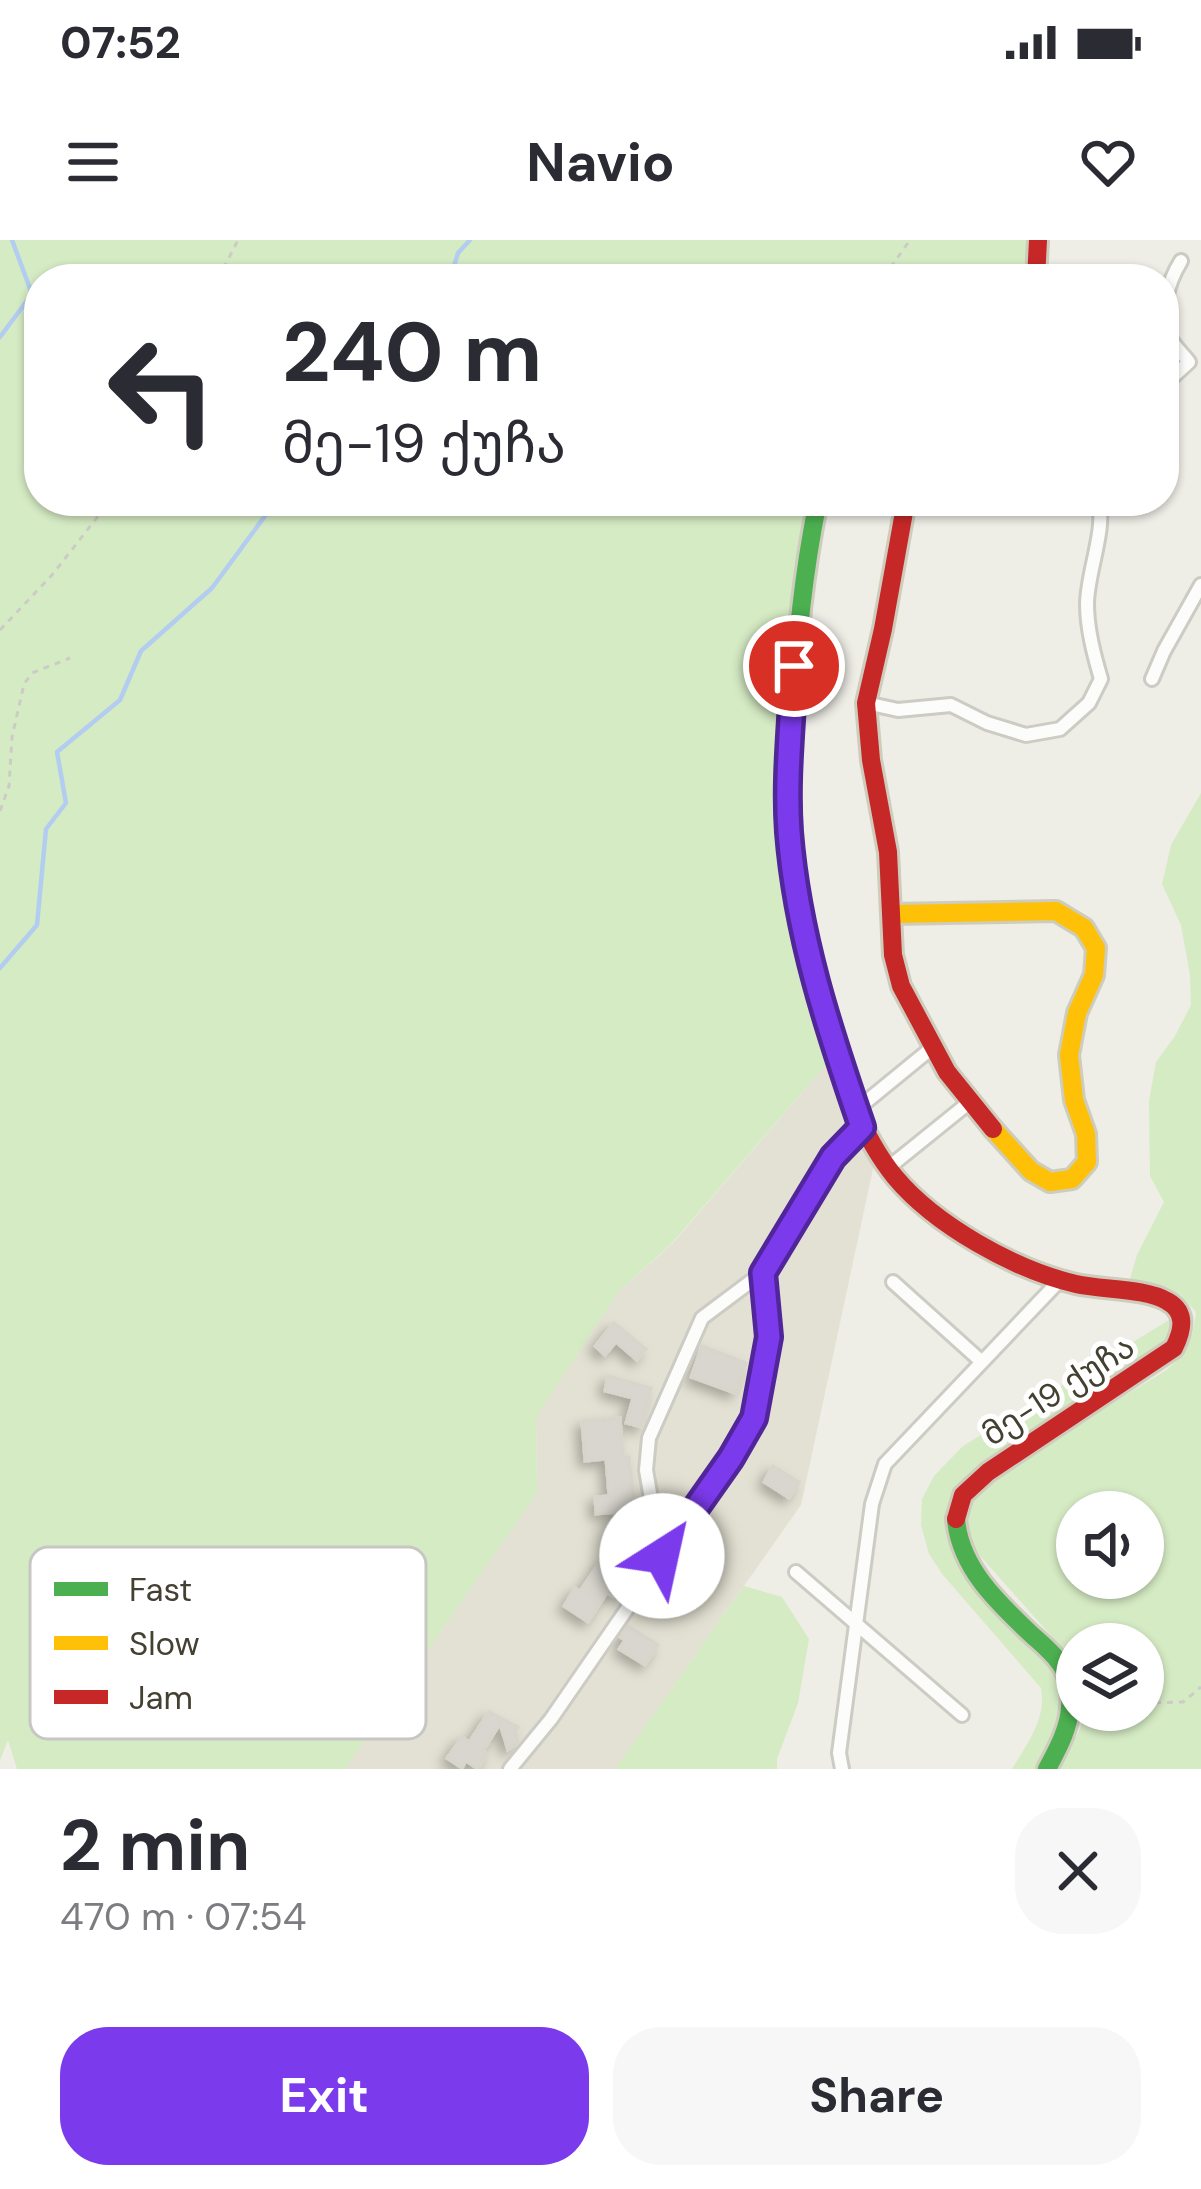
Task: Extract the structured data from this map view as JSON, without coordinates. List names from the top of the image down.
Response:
{
  "streets": {
    "street": ["მე-19 ქუჩა"]
  },
  "legend": ["Fast", "Slow", "Jam"],
  "page": {
    "status": "07:52",
    "header": "Navio",
    "turn": ["240 m", "მე-19 ქუჩა"],
    "heading": ["2 min", "470 m · 07:54"],
    "buttons": ["Exit", "Share"]
  }
}
